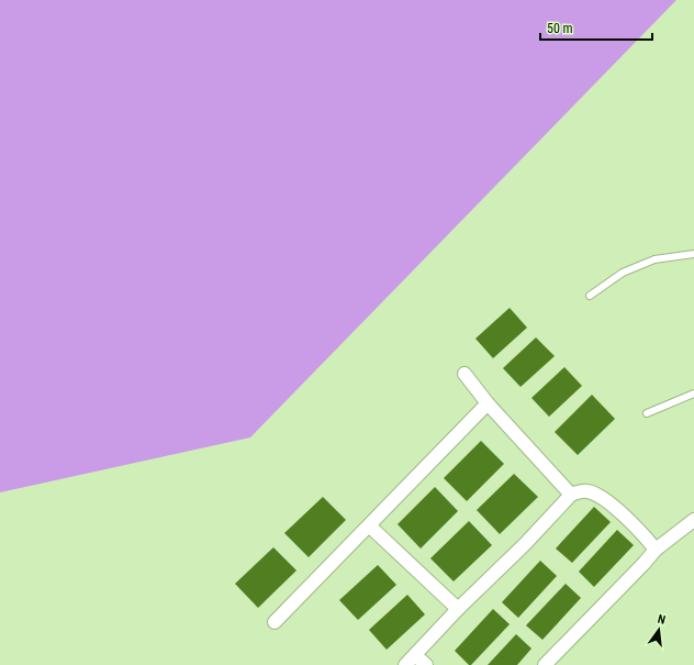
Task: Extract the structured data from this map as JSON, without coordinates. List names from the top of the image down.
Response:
{
  "scale_bar": "50 m",
  "north": "top"
}
